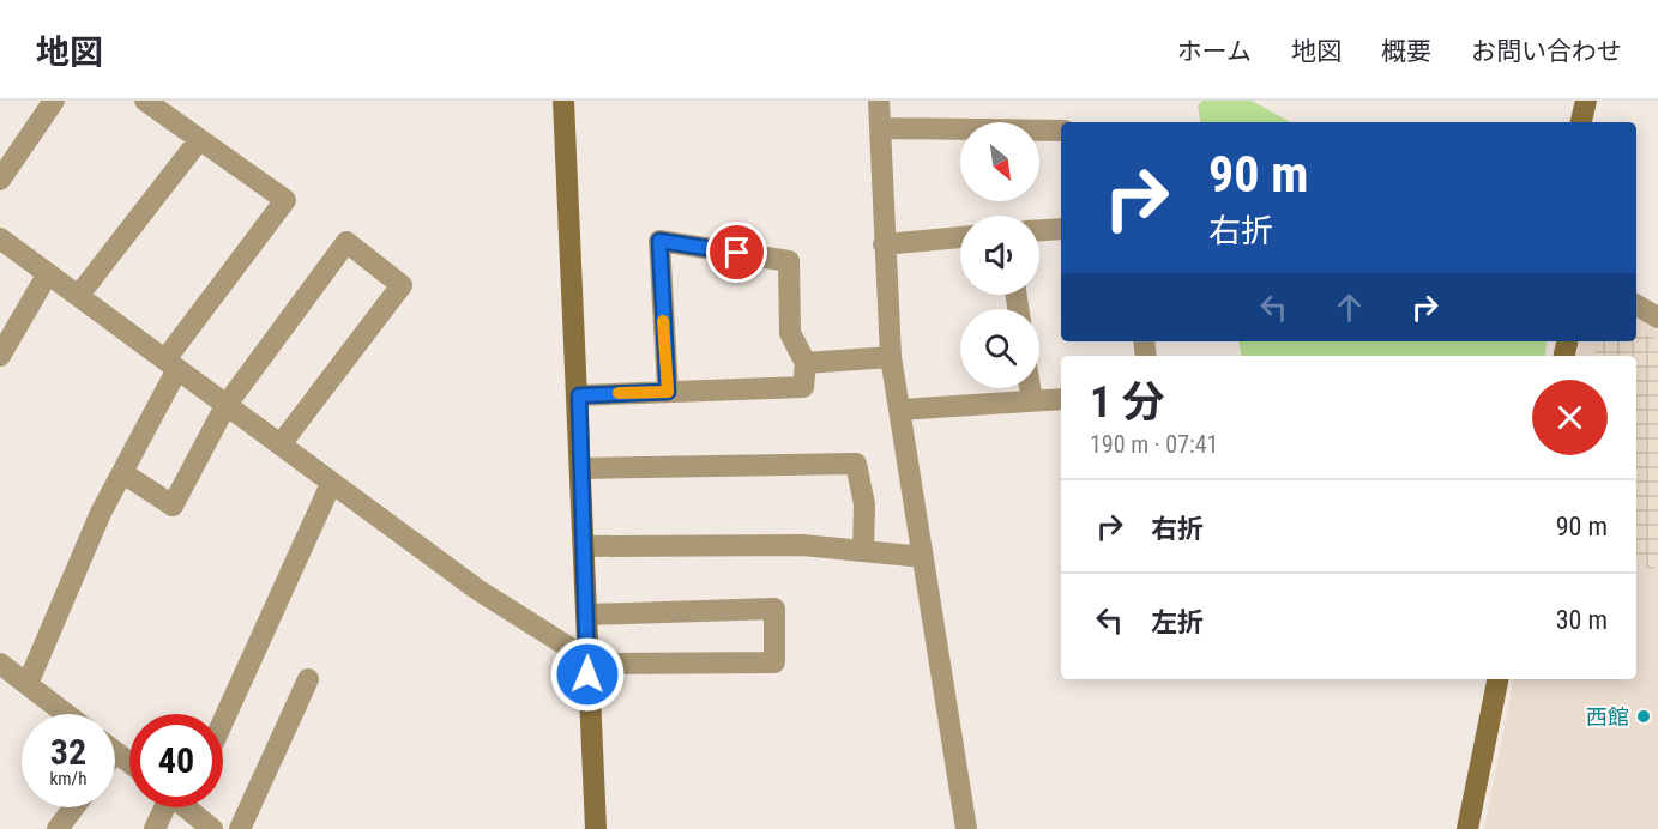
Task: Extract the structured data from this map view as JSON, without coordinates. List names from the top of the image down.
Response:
{
  "places": ["西館"],
  "north": "bottom right",
  "page": {
    "header": "地図",
    "nav": [
      "ホーム",
      "地図",
      "概要",
      "お問い合わせ"
    ],
    "turn": ["90 m", "右折"],
    "heading": ["1 分", "190 m · 07:41"],
    "list": [
      {
        "name": "右折",
        "value": "90 m"
      },
      {
        "name": "左折",
        "value": "30 m"
      }
    ],
    "speed": "32 km/h",
    "limit": "40"
  }
}
